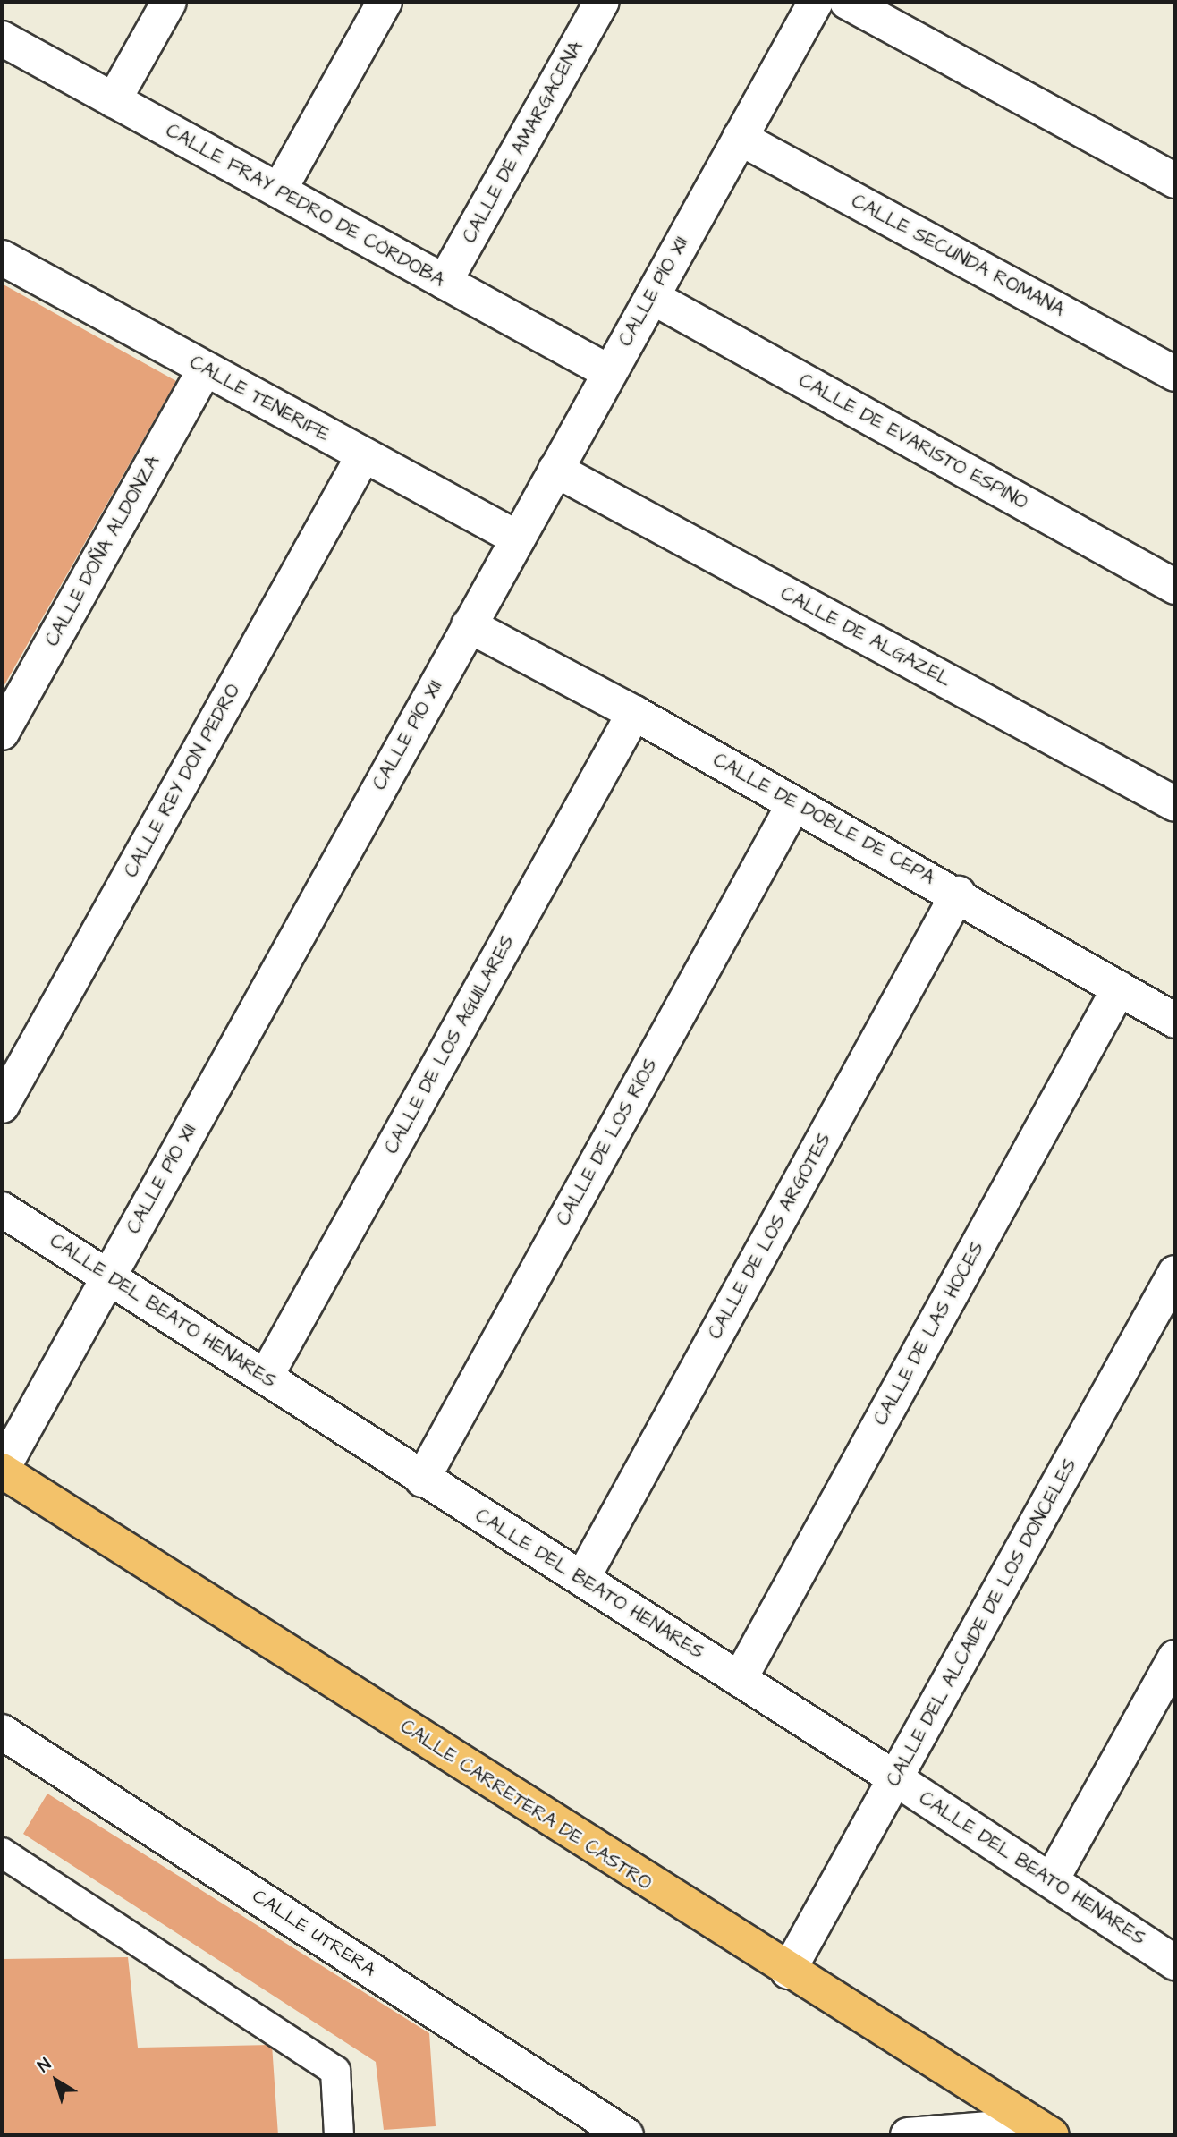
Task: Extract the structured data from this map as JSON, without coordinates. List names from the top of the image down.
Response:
{
  "streets": {
    "main road": ["CALLE CARRETERA DE CASTRO"],
    "street": [
      "CALLE DE AMARGACENA",
      "CALLE FRAY PEDRO DE CÓRDOBA",
      "CALLE SECUNDA ROMANA",
      "CALLE PÍO XII",
      "CALLE TENERIFE",
      "CALLE DE EVARISTO ESPINO",
      "CALLE DOÑA ALDONZA",
      "CALLE DE ALGAZEL",
      "CALLE REY DON PEDRO",
      "CALLE DE DOBLE DE CEPA",
      "CALLE DE LOS AGUILARES",
      "CALLE DE LOS RÍOS",
      "CALLE DE LOS ARGOTES",
      "CALLE DEL BEATO HENARES",
      "CALLE DE LAS HOCES",
      "CALLE DEL ALCAIDE DE LOS DONCELES",
      "CALLE UTRERA"
    ]
  },
  "crossings": [
    ["CALLE DE AMARGACENA", "CALLE FRAY PEDRO DE CÓRDOBA"],
    ["CALLE FRAY PEDRO DE CÓRDOBA", "CALLE PÍO XII"],
    ["CALLE SECUNDA ROMANA", "CALLE PÍO XII"],
    ["CALLE PÍO XII", "CALLE TENERIFE"],
    ["CALLE PÍO XII", "CALLE DE EVARISTO ESPINO"],
    ["CALLE PÍO XII", "CALLE DE ALGAZEL"],
    ["CALLE PÍO XII", "CALLE DE DOBLE DE CEPA"],
    ["CALLE PÍO XII", "CALLE DEL BEATO HENARES"],
    ["CALLE PÍO XII", "CALLE CARRETERA DE CASTRO"],
    ["CALLE TENERIFE", "CALLE DOÑA ALDONZA"],
    ["CALLE TENERIFE", "CALLE REY DON PEDRO"],
    ["CALLE DE DOBLE DE CEPA", "CALLE DE LOS AGUILARES"],
    ["CALLE DE DOBLE DE CEPA", "CALLE DE LOS RÍOS"],
    ["CALLE DE DOBLE DE CEPA", "CALLE DE LOS ARGOTES"],
    ["CALLE DE DOBLE DE CEPA", "CALLE DE LAS HOCES"],
    ["CALLE DE LOS AGUILARES", "CALLE DEL BEATO HENARES"],
    ["CALLE DE LOS RÍOS", "CALLE DEL BEATO HENARES"],
    ["CALLE DE LOS ARGOTES", "CALLE DEL BEATO HENARES"],
    ["CALLE DEL BEATO HENARES", "CALLE DE LAS HOCES"],
    ["CALLE DEL BEATO HENARES", "CALLE DEL ALCAIDE DE LOS DONCELES"],
    ["CALLE DEL ALCAIDE DE LOS DONCELES", "CALLE CARRETERA DE CASTRO"]
  ],
  "north": "top left"
}
